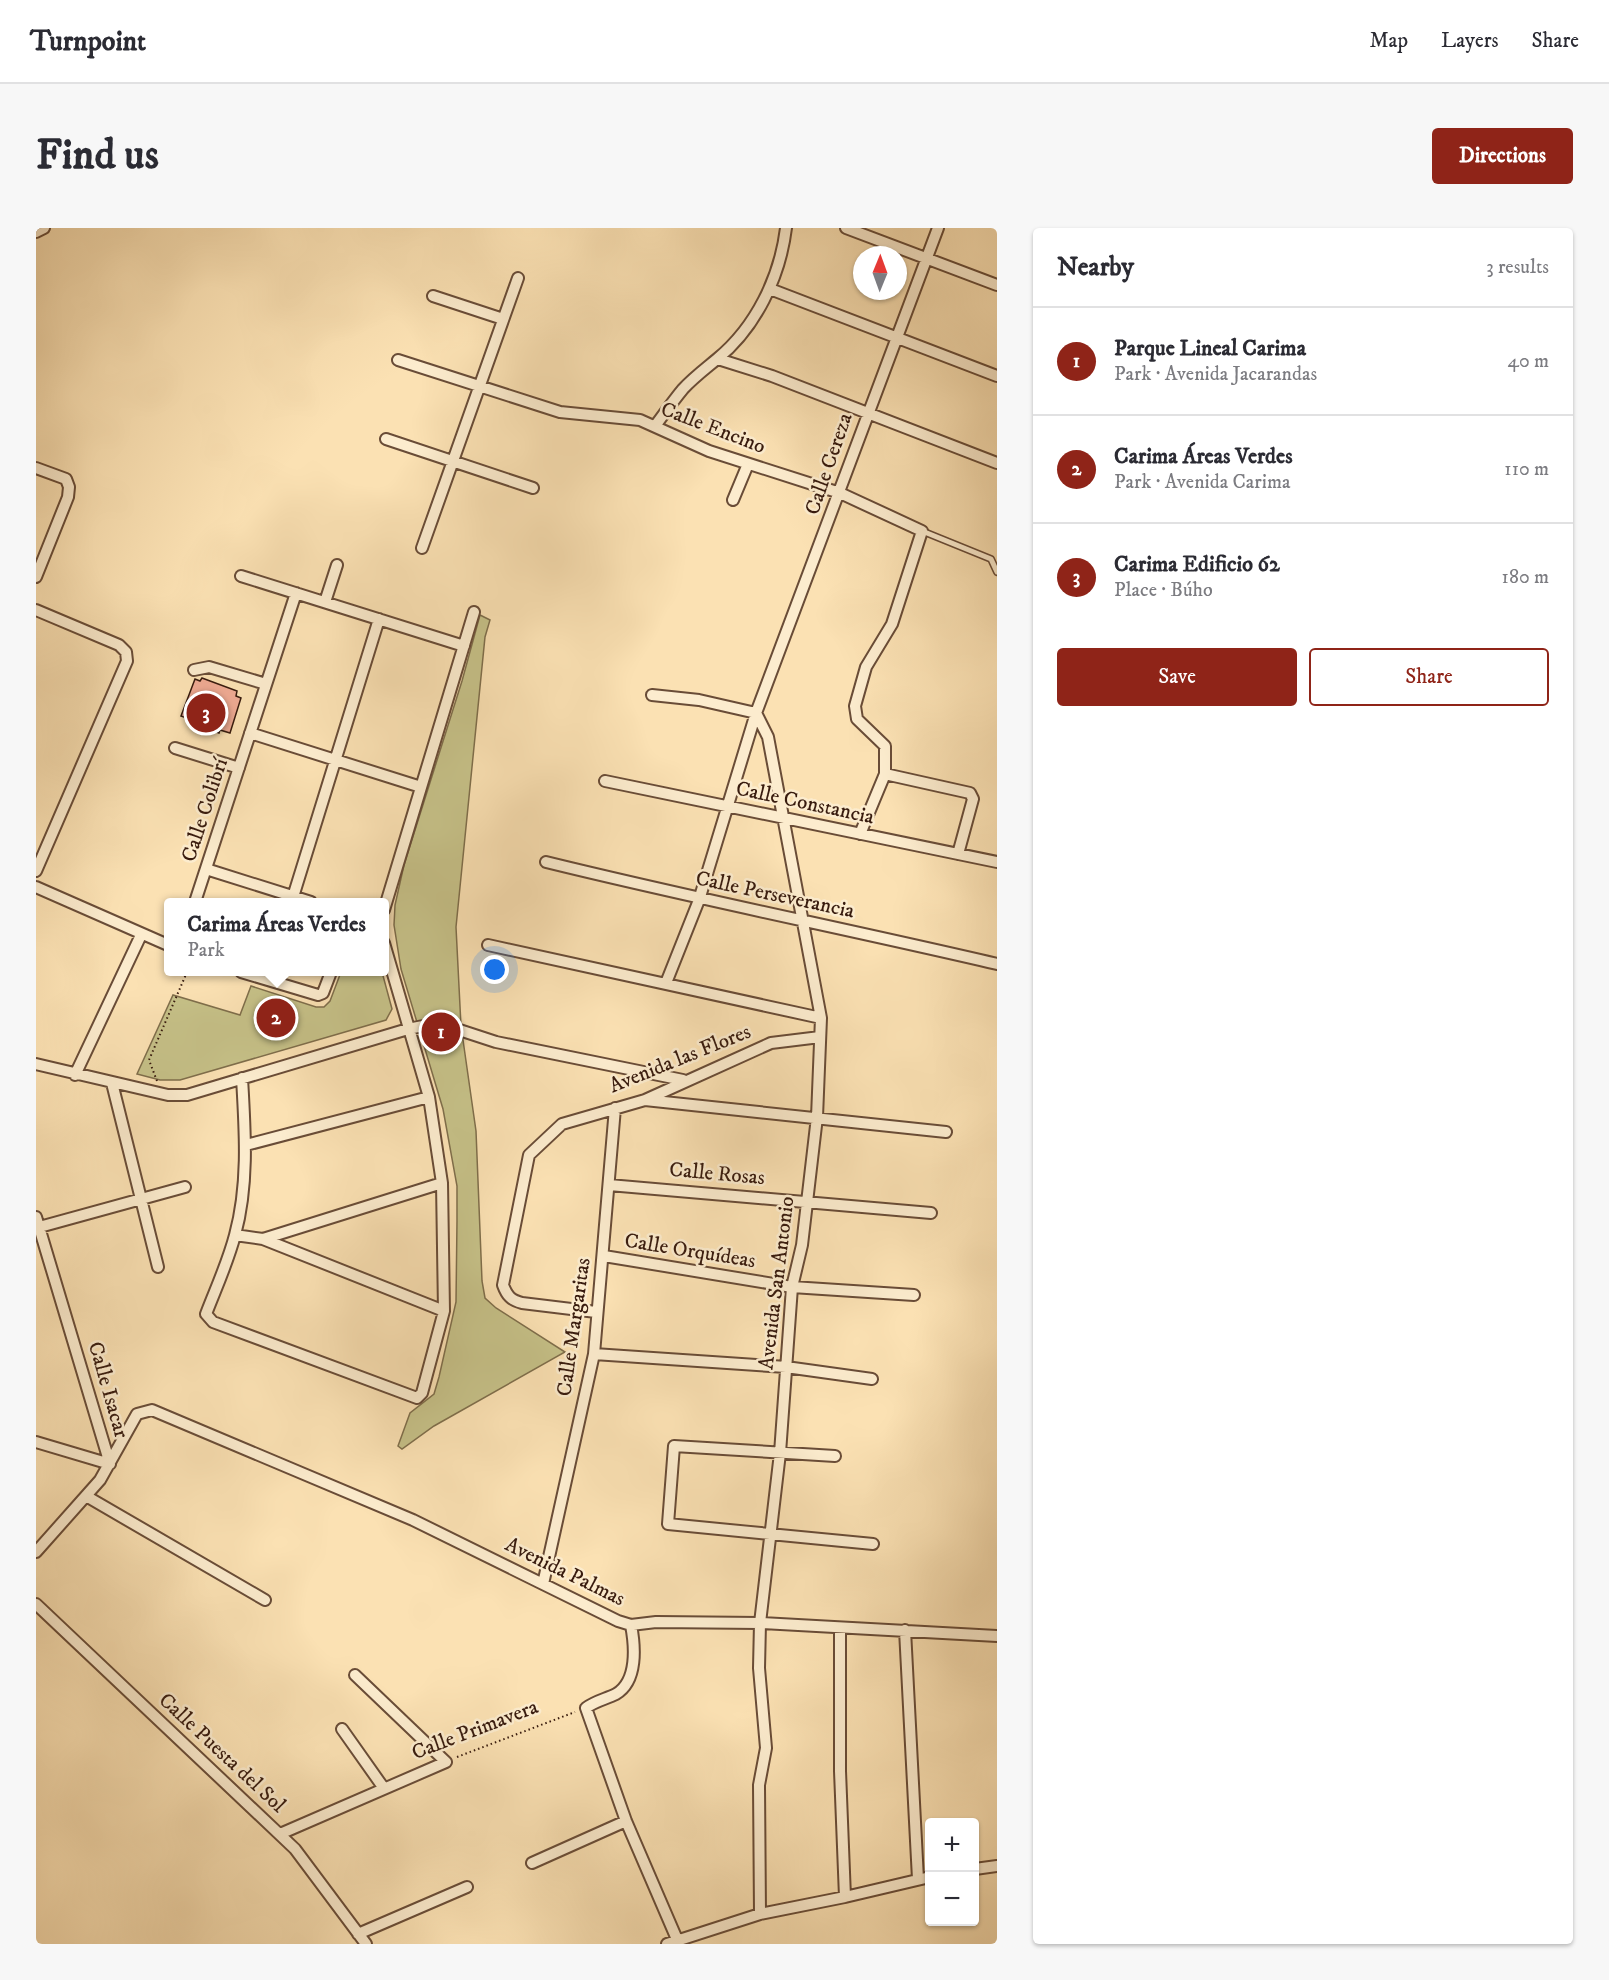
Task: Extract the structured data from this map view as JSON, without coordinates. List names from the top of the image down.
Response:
{
  "streets": {
    "street": [
      "Calle Encino",
      "Calle Cereza",
      "Calle Constancia",
      "Calle Colibrí",
      "Calle Perseverancia",
      "Avenida las Flores",
      "Calle Rosas",
      "Calle Orquídeas",
      "Avenida San Antonio",
      "Calle Margaritas",
      "Calle Isacar",
      "Avenida Palmas",
      "Calle Primavera",
      "Calle Puesta del Sol"
    ]
  },
  "crossings": [
    ["Calle Encino", "Calle Cereza"],
    ["Calle Cereza", "Calle Constancia"],
    ["Calle Cereza", "Calle Perseverancia"],
    ["Calle Cereza", "Avenida San Antonio"],
    ["Calle Constancia", "Avenida San Antonio"],
    ["Calle Perseverancia", "Avenida San Antonio"],
    ["Avenida las Flores", "Avenida San Antonio"],
    ["Avenida las Flores", "Calle Margaritas"],
    ["Calle Rosas", "Avenida San Antonio"],
    ["Calle Rosas", "Calle Margaritas"],
    ["Calle Orquídeas", "Avenida San Antonio"],
    ["Calle Orquídeas", "Calle Margaritas"],
    ["Avenida San Antonio", "Avenida Palmas"],
    ["Calle Margaritas", "Avenida Palmas"],
    ["Calle Isacar", "Avenida Palmas"],
    ["Calle Primavera", "Calle Puesta del Sol"]
  ],
  "north": "top",
  "page": {
    "header": "Turnpoint",
    "nav": ["Map", "Layers", "Share"],
    "buttons": [
      "Directions",
      ["Save", "Share"]
    ],
    "title": "Find us",
    "heading": ["Nearby", "3 results"],
    "list": [
      {
        "mark": "1",
        "name": "Parque Lineal Carima",
        "note": "Park · Avenida Jacarandas",
        "value": "40 m"
      },
      {
        "mark": "2",
        "name": "Carima Áreas Verdes",
        "note": "Park · Avenida Carima",
        "value": "110 m"
      },
      {
        "mark": "3",
        "name": "Carima Edificio 62",
        "note": "Place · Búho",
        "value": "180 m"
      }
    ],
    "pins": ["3", "2", "1"],
    "popup": ["Carima Áreas Verdes", "Park"],
    "map_buttons": ["+", "−"]
  }
}
